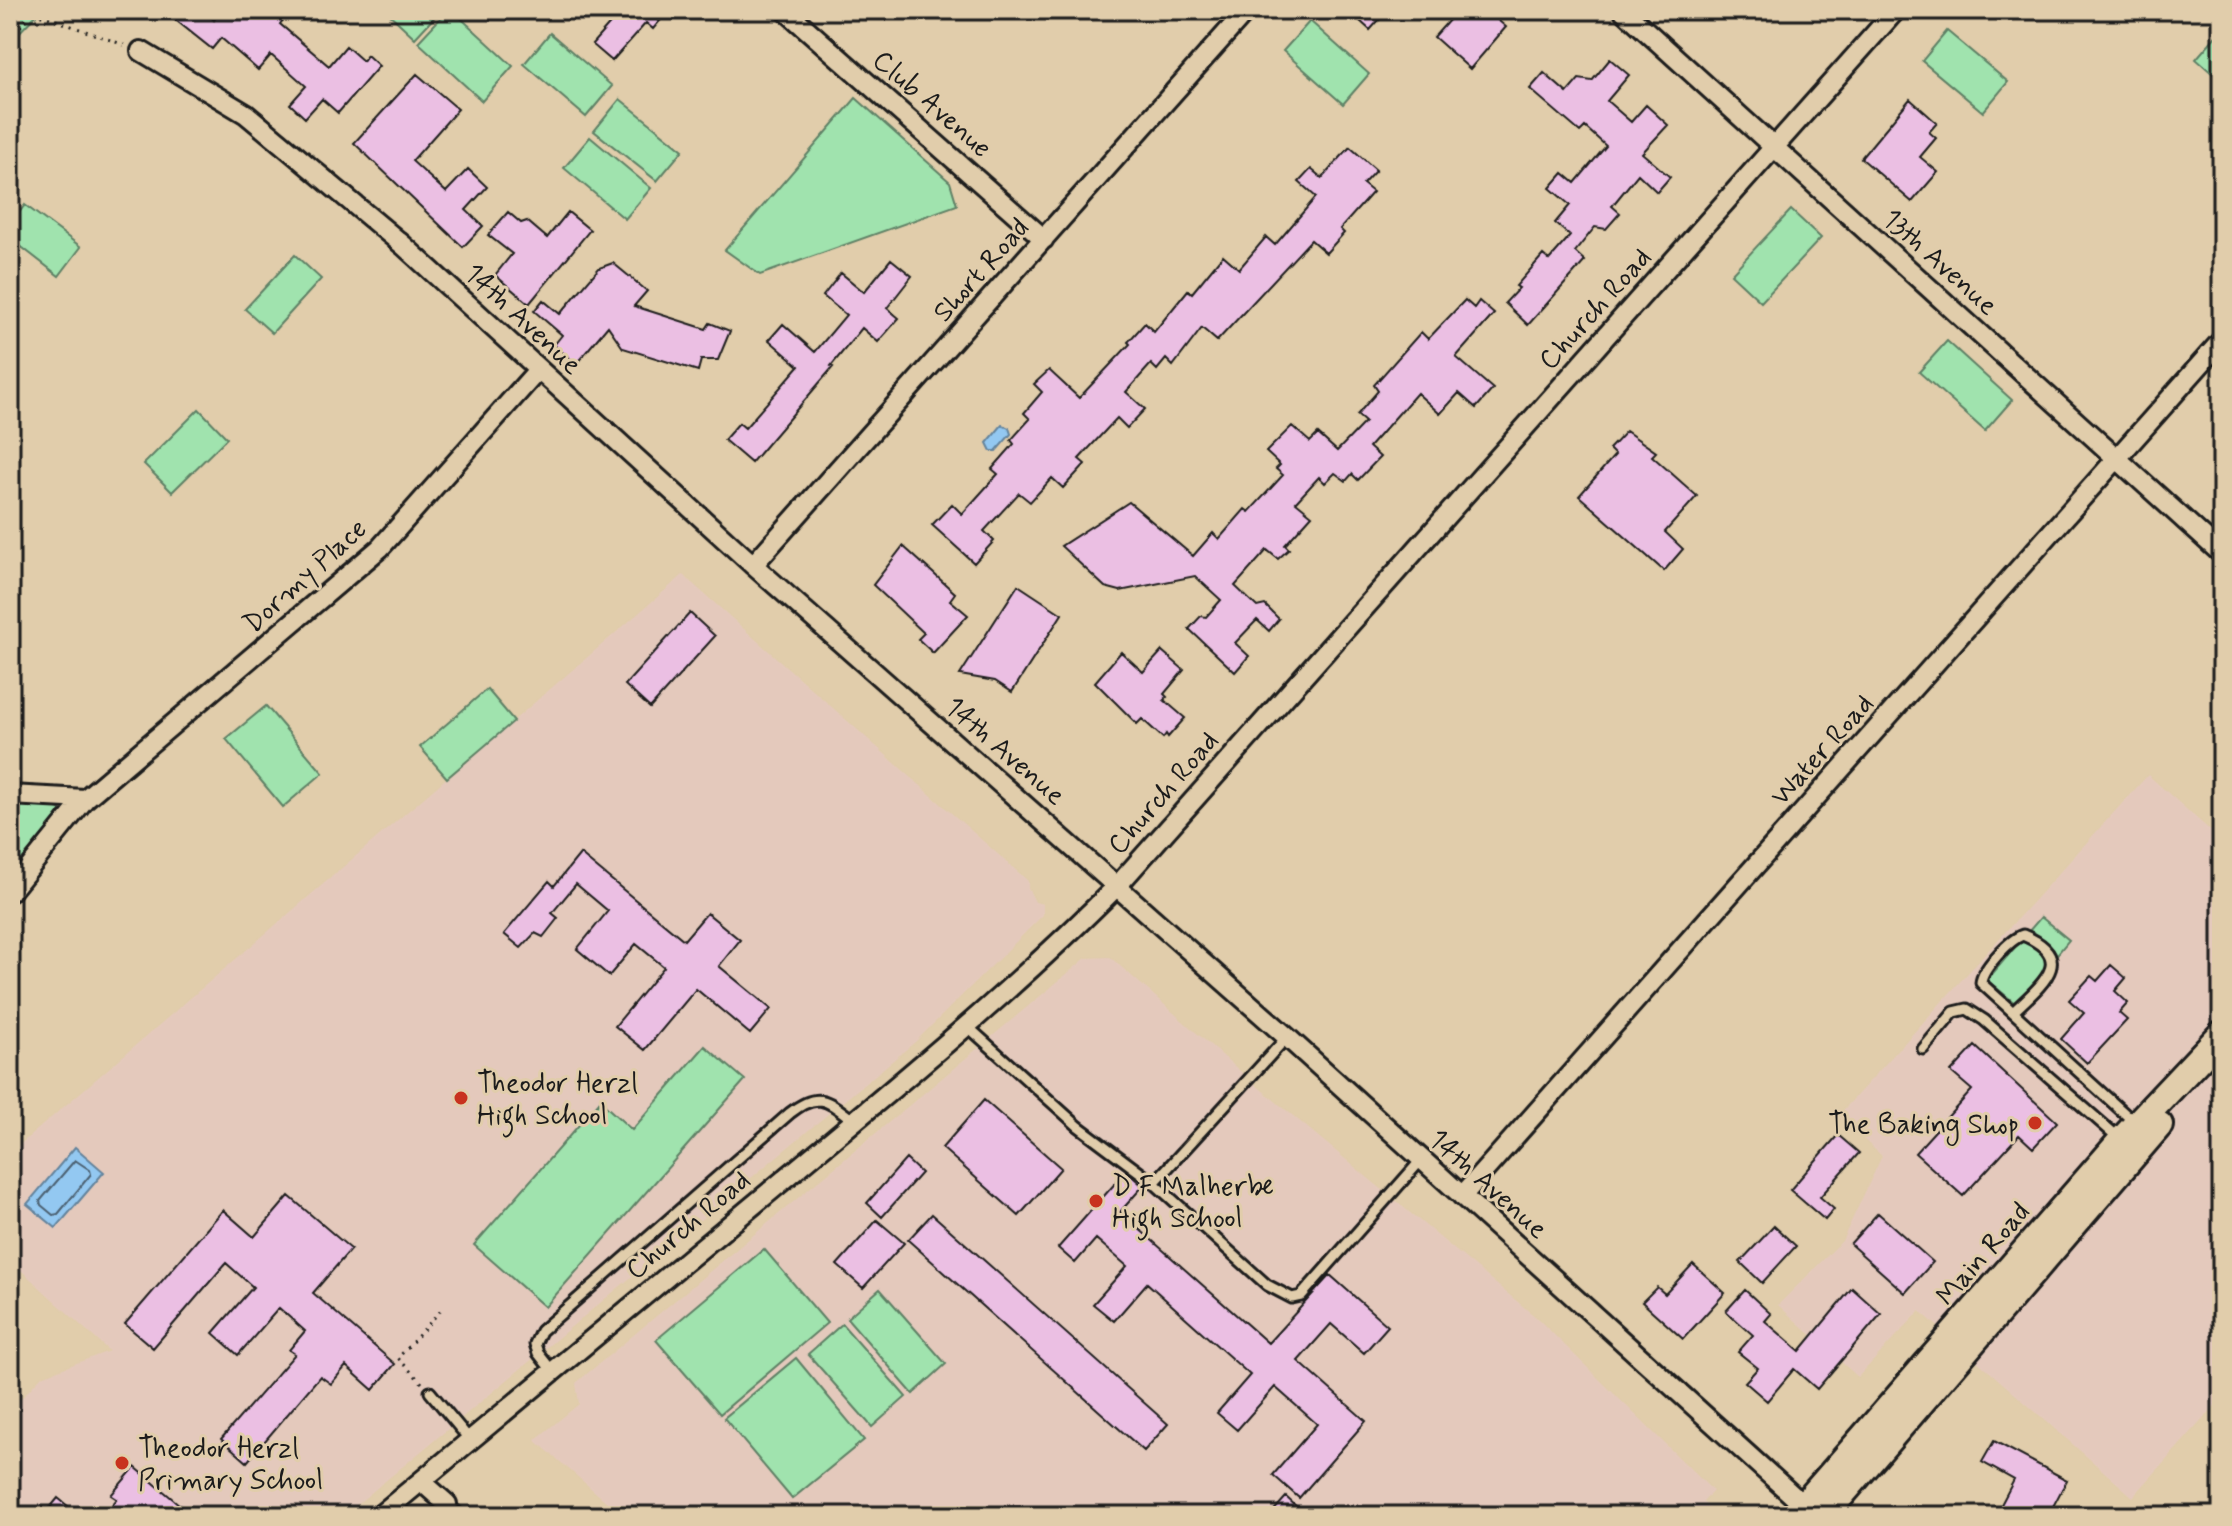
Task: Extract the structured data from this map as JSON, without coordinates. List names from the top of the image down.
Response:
{
  "streets": {
    "main road": ["Main Road"],
    "street": [
      "Club Avenue",
      "13th Avenue",
      "Short Road",
      "Church Road",
      "14th Avenue",
      "Dormy Place",
      "Water Road"
    ]
  },
  "crossings": [
    ["Club Avenue", "Short Road"],
    ["13th Avenue", "Church Road"],
    ["13th Avenue", "Water Road"],
    ["Short Road", "14th Avenue"],
    ["Church Road", "14th Avenue"],
    ["14th Avenue", "Dormy Place"],
    ["14th Avenue", "Water Road"],
    ["14th Avenue", "Main Road"]
  ],
  "places": [
    "Theodor Herzl High School",
    "The Baking Shop",
    "D F Malherbe High School",
    "Theodor Herzl Primary School"
  ]
}
